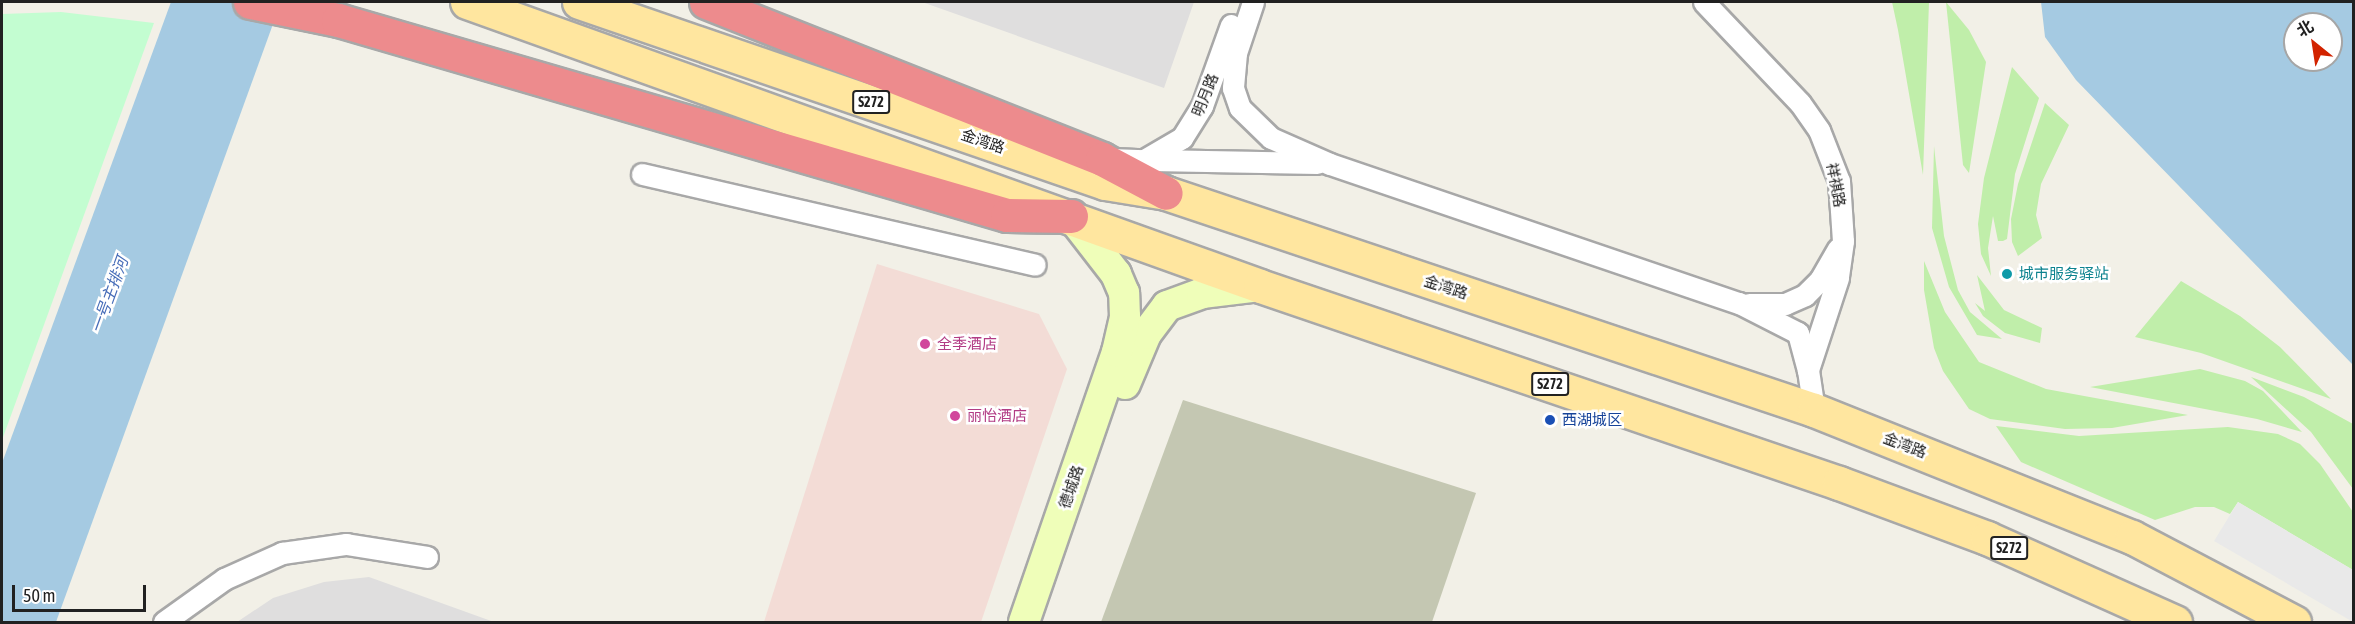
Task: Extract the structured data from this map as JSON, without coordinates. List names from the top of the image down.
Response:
{
  "streets": {
    "main road": ["S272", "金湾路"],
    "street": ["明月路", "祥祺路", "德城路"]
  },
  "crossings": [
    ["金湾路", "祥祺路"]
  ],
  "water": ["一号主排河"],
  "places": [
    "城市服务驿站",
    "全季酒店",
    "丽怡酒店",
    "西湖城区"
  ],
  "scale_bar": "50 m",
  "north": "top left"
}
